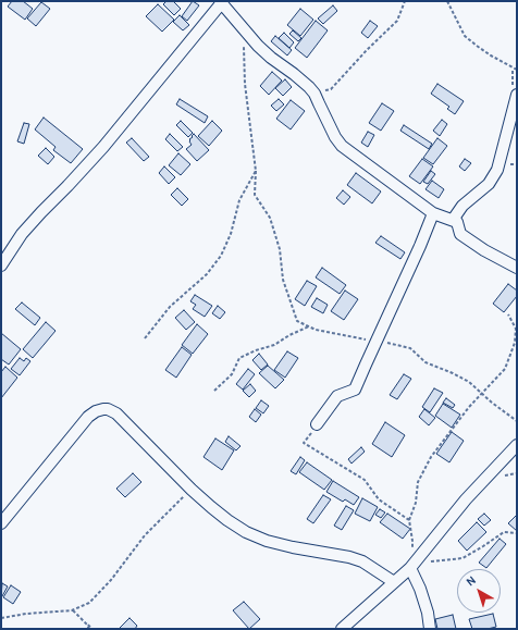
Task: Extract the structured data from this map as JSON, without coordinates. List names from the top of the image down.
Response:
{
  "north": "top left"
}
